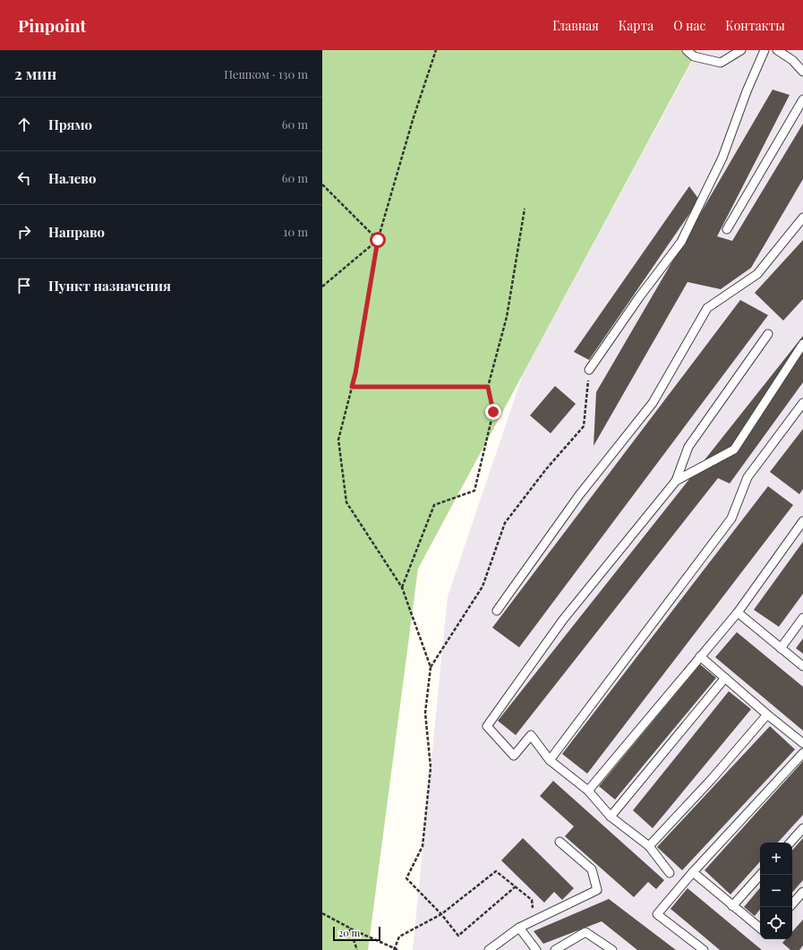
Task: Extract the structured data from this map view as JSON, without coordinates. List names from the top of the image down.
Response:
{
  "scale_bar": "20 m",
  "page": {
    "header": "Pinpoint",
    "nav": [
      "Главная",
      "Карта",
      "О нас",
      "Контакты"
    ],
    "heading": ["2 мин", "Пешком · 130 m"],
    "list": [
      ["Прямо", "60 m"],
      ["Налево", "60 m"],
      ["Направо", "10 m"],
      "Пункт назначения"
    ],
    "map_buttons": ["+", "−"],
    "scale": "20 m"
  }
}
